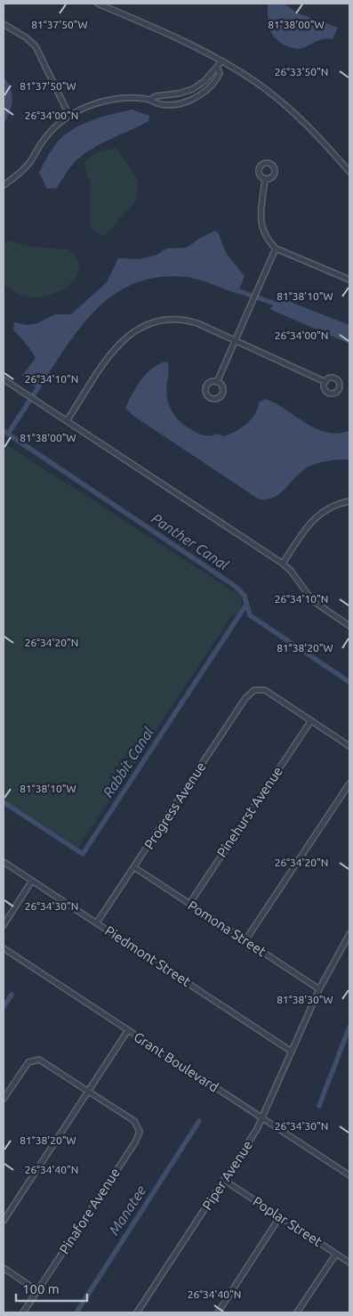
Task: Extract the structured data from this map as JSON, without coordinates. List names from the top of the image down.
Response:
{
  "streets": {
    "street": [
      "Progress Avenue",
      "Pinehurst Avenue",
      "Pomona Street",
      "Piedmont Street",
      "Grant Boulevard",
      "Piper Avenue",
      "Pinafore Avenue",
      "Poplar Street"
    ]
  },
  "crossings": [
    ["Progress Avenue", "Pinehurst Avenue"],
    ["Progress Avenue", "Pomona Street"],
    ["Progress Avenue", "Piedmont Street"],
    ["Pinehurst Avenue", "Pomona Street"],
    ["Pomona Street", "Piper Avenue"],
    ["Piedmont Street", "Piper Avenue"],
    ["Grant Boulevard", "Piper Avenue"],
    ["Piper Avenue", "Poplar Street"]
  ],
  "water": ["Panther Canal", "Rabbit Canal", "Manatee"],
  "scale_bar": "100 m",
  "coordinates": [
    "81°37'50\"W",
    "81°38'00\"W",
    "26°33'50\"N",
    "26°34'00\"N",
    "81°38'10\"W",
    "26°34'10\"N",
    "26°34'20\"N",
    "81°38'20\"W",
    "26°34'30\"N",
    "81°38'30\"W",
    "26°34'40\"N"
  ]
}
